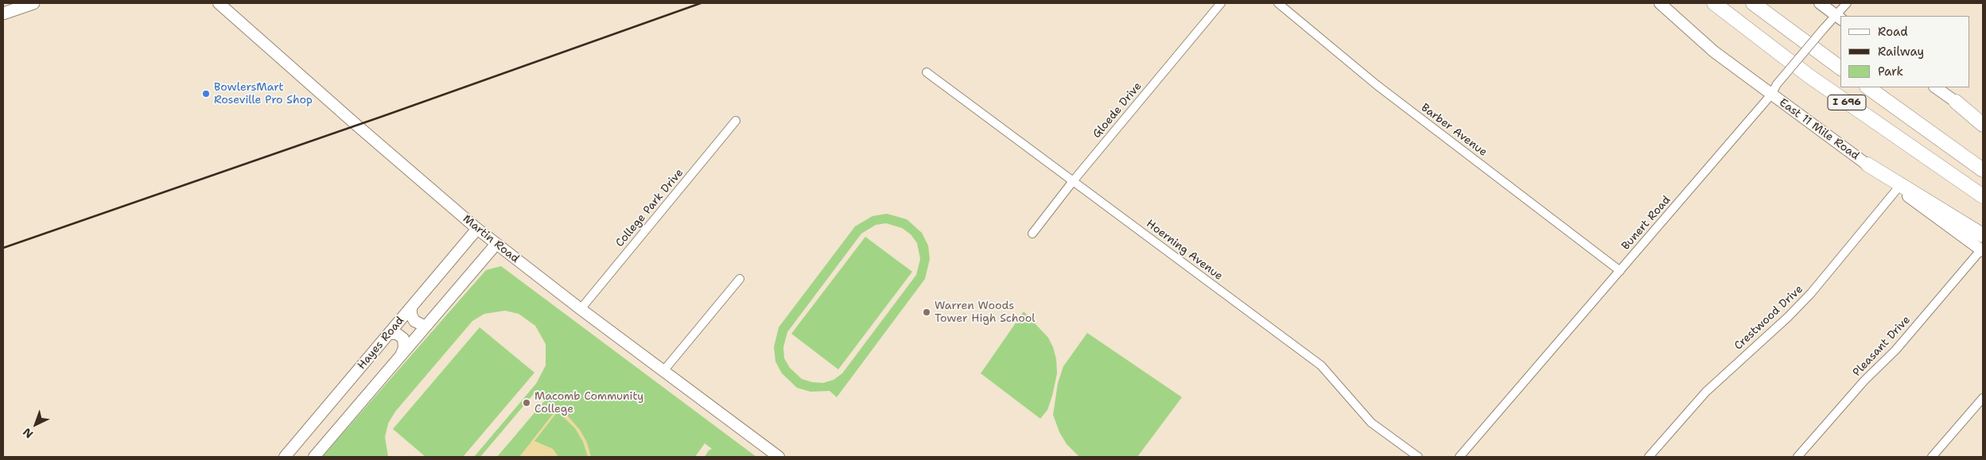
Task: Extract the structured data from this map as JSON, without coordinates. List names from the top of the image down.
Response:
{
  "streets": {
    "highway": ["I 696"],
    "street": [
      "Gloede Drive",
      "East 11 Mile Road",
      "Barber Avenue",
      "College Park Drive",
      "Bunert Road",
      "Martin Road",
      "Hoerning Avenue",
      "Crestwood Drive",
      "Hayes Road",
      "Pleasant Drive"
    ]
  },
  "crossings": [
    ["Gloede Drive", "Hoerning Avenue"],
    ["East 11 Mile Road", "Bunert Road"],
    ["East 11 Mile Road", "Crestwood Drive"],
    ["East 11 Mile Road", "Pleasant Drive"],
    ["Barber Avenue", "Bunert Road"],
    ["College Park Drive", "Martin Road"],
    ["Martin Road", "Hayes Road"]
  ],
  "places": ["BowlersMart Roseville Pro Shop", "Warren Woods Tower High School", "Macomb Community College"],
  "legend": ["Road", "Railway", "Park"],
  "north": "bottom left"
}
